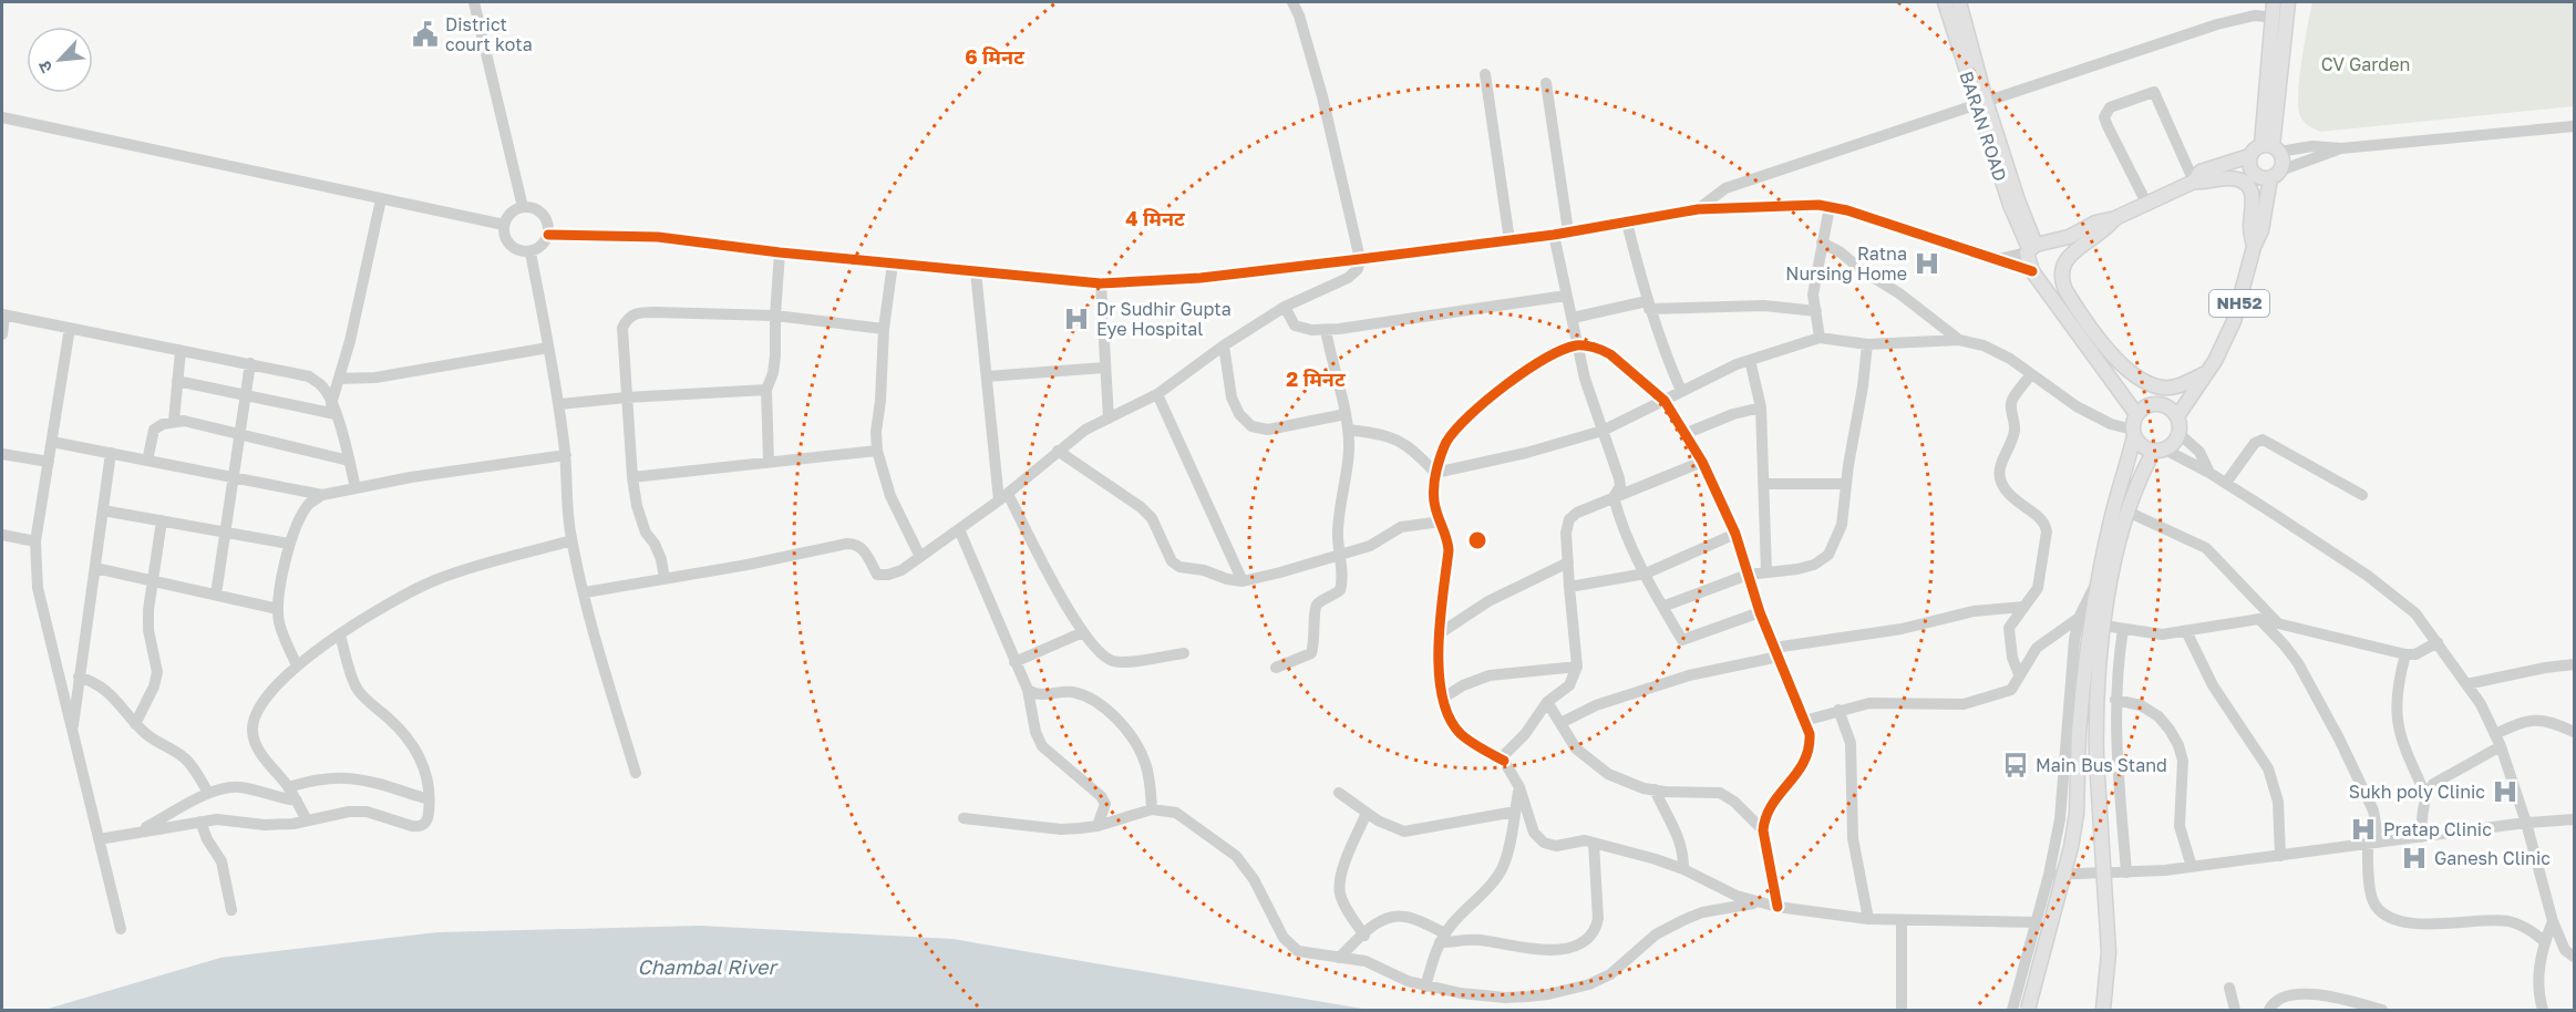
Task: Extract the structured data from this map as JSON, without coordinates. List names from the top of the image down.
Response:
{
  "streets": {
    "main road": ["BARAN ROAD", "NH52"]
  },
  "crossings": [
    ["BARAN ROAD", "NH52"]
  ],
  "water": ["Chambal River"],
  "parks": ["CV Garden"],
  "places": {
    "public building": ["District court kota"],
    "hospital": [
      "Ratna Nursing Home",
      "Dr Sudhir Gupta Eye Hospital",
      "Sukh poly Clinic",
      "Pratap Clinic",
      "Ganesh Clinic"
    ],
    "bus stop": ["Main Bus Stand"]
  },
  "north": "bottom left",
  "rings": ["6 मिनट", "4 मिनट", "2 मिनट"]
}
